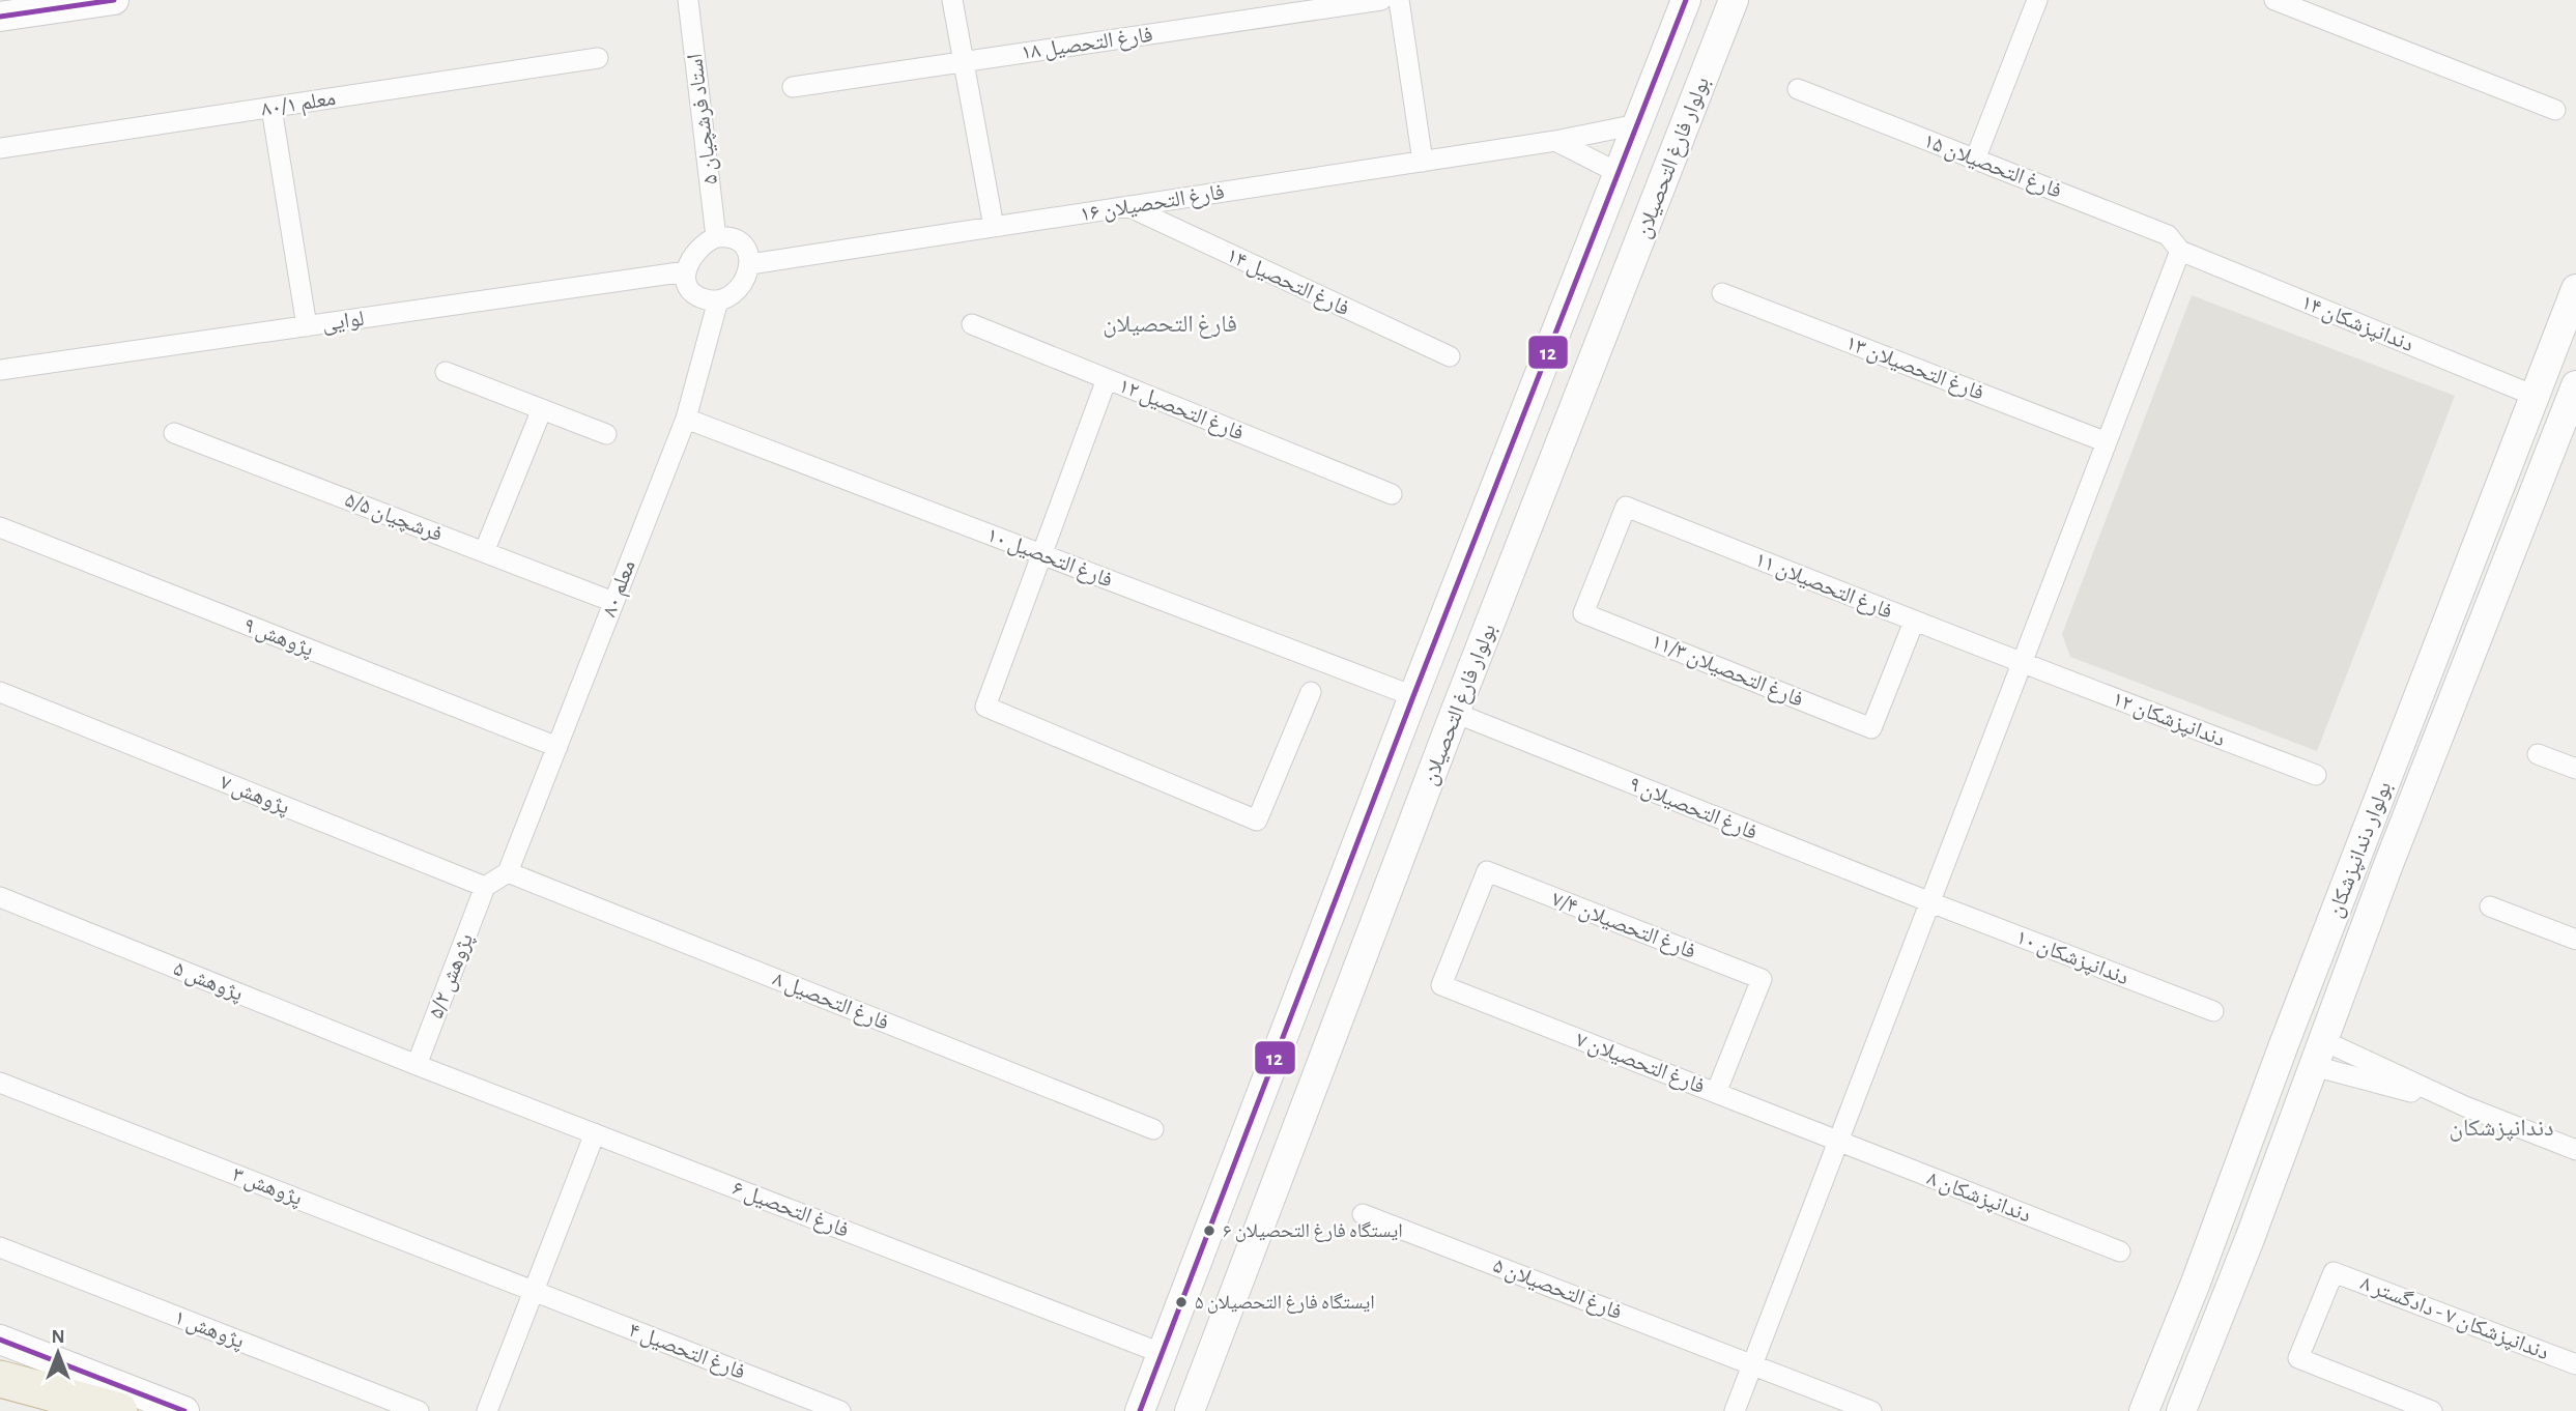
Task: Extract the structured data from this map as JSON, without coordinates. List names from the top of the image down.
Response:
{
  "streets": {
    "main road": ["بولوار فارغ التحصیلان", "بولوار دندانپزشکان"],
    "street": [
      "فارغ التحصیل ۱۸",
      "معلم ۸۰/۱",
      "استاد فرشچیان ۵",
      "فارغ التحصیلان ۱۵",
      "فارغ التحصیلان ۱۶",
      "فارغ التحصیل ۱۴",
      "لوایی",
      "دندانپزشکان ۱۴",
      "فارغ التحصیلان ۱۳",
      "فارغ التحصیل ۱۲",
      "فرشچیان ۵/۵",
      "فارغ التحصیل ۱۰",
      "فارغ التحصیلان ۱۱",
      "معلم ۸۰",
      "پژوهش ۹",
      "فارغ التحصیلان ۱۱/۳",
      "دندانپزشکان ۱۲",
      "پژوهش ۷",
      "فارغ التحصیلان ۹",
      "فارغ التحصیلان ۷/۴",
      "دندانپزشکان ۱۰",
      "پژوهش ۵/۲",
      "پژوهش ۵",
      "فارغ التحصیل ۸",
      "فارغ التحصیلان ۷",
      "پژوهش ۳",
      "دندانپزشکان ۸",
      "فارغ التحصیل ۶",
      "فارغ التحصیلان ۵",
      "دندانپزشکان ۷ - دادگستر ۸",
      "پژوهش ۱",
      "فارغ التحصیل ۴"
    ]
  },
  "crossings": [
    ["استاد فرشچیان ۵", "فارغ التحصیلان ۱۶"],
    ["استاد فرشچیان ۵", "لوایی"],
    ["استاد فرشچیان ۵", "معلم ۸۰"],
    ["بولوار فارغ التحصیلان", "فارغ التحصیلان ۱۶"],
    ["بولوار فارغ التحصیلان", "فارغ التحصیل ۱۰"],
    ["بولوار فارغ التحصیلان", "فارغ التحصیلان ۹"],
    ["بولوار فارغ التحصیلان", "فارغ التحصیل ۶"],
    ["فارغ التحصیلان ۱۵", "دندانپزشکان ۱۴"],
    ["فارغ التحصیلان ۱۶", "فارغ التحصیل ۱۴"],
    ["فارغ التحصیلان ۱۶", "لوایی"],
    ["فارغ التحصیلان ۱۶", "معلم ۸۰"],
    ["لوایی", "معلم ۸۰"],
    ["دندانپزشکان ۱۴", "بولوار دندانپزشکان"],
    ["فرشچیان ۵/۵", "معلم ۸۰"],
    ["فارغ التحصیل ۱۰", "معلم ۸۰"],
    ["فارغ التحصیلان ۱۱", "فارغ التحصیلان ۱۱/۳"],
    ["فارغ التحصیلان ۱۱", "دندانپزشکان ۱۲"],
    ["معلم ۸۰", "پژوهش ۹"],
    ["معلم ۸۰", "فارغ التحصیل ۸"],
    ["پژوهش ۷", "پژوهش ۵/۲"],
    ["فارغ التحصیلان ۹", "دندانپزشکان ۱۰"],
    ["فارغ التحصیلان ۷/۴", "فارغ التحصیلان ۷"],
    ["پژوهش ۵/۲", "پژوهش ۵"],
    ["پژوهش ۵/۲", "فارغ التحصیل ۶"],
    ["پژوهش ۵", "فارغ التحصیل ۶"],
    ["فارغ التحصیلان ۷", "دندانپزشکان ۸"],
    ["پژوهش ۳", "فارغ التحصیل ۴"]
  ],
  "districts": ["فارغ التحصیلان", "دندانپزشکان"],
  "places": ["ایستگاه فارغ التحصیلان ۶", "ایستگاه فارغ التحصیلان ۵"],
  "lines": ["transit line 12"],
  "north": "top"
}
